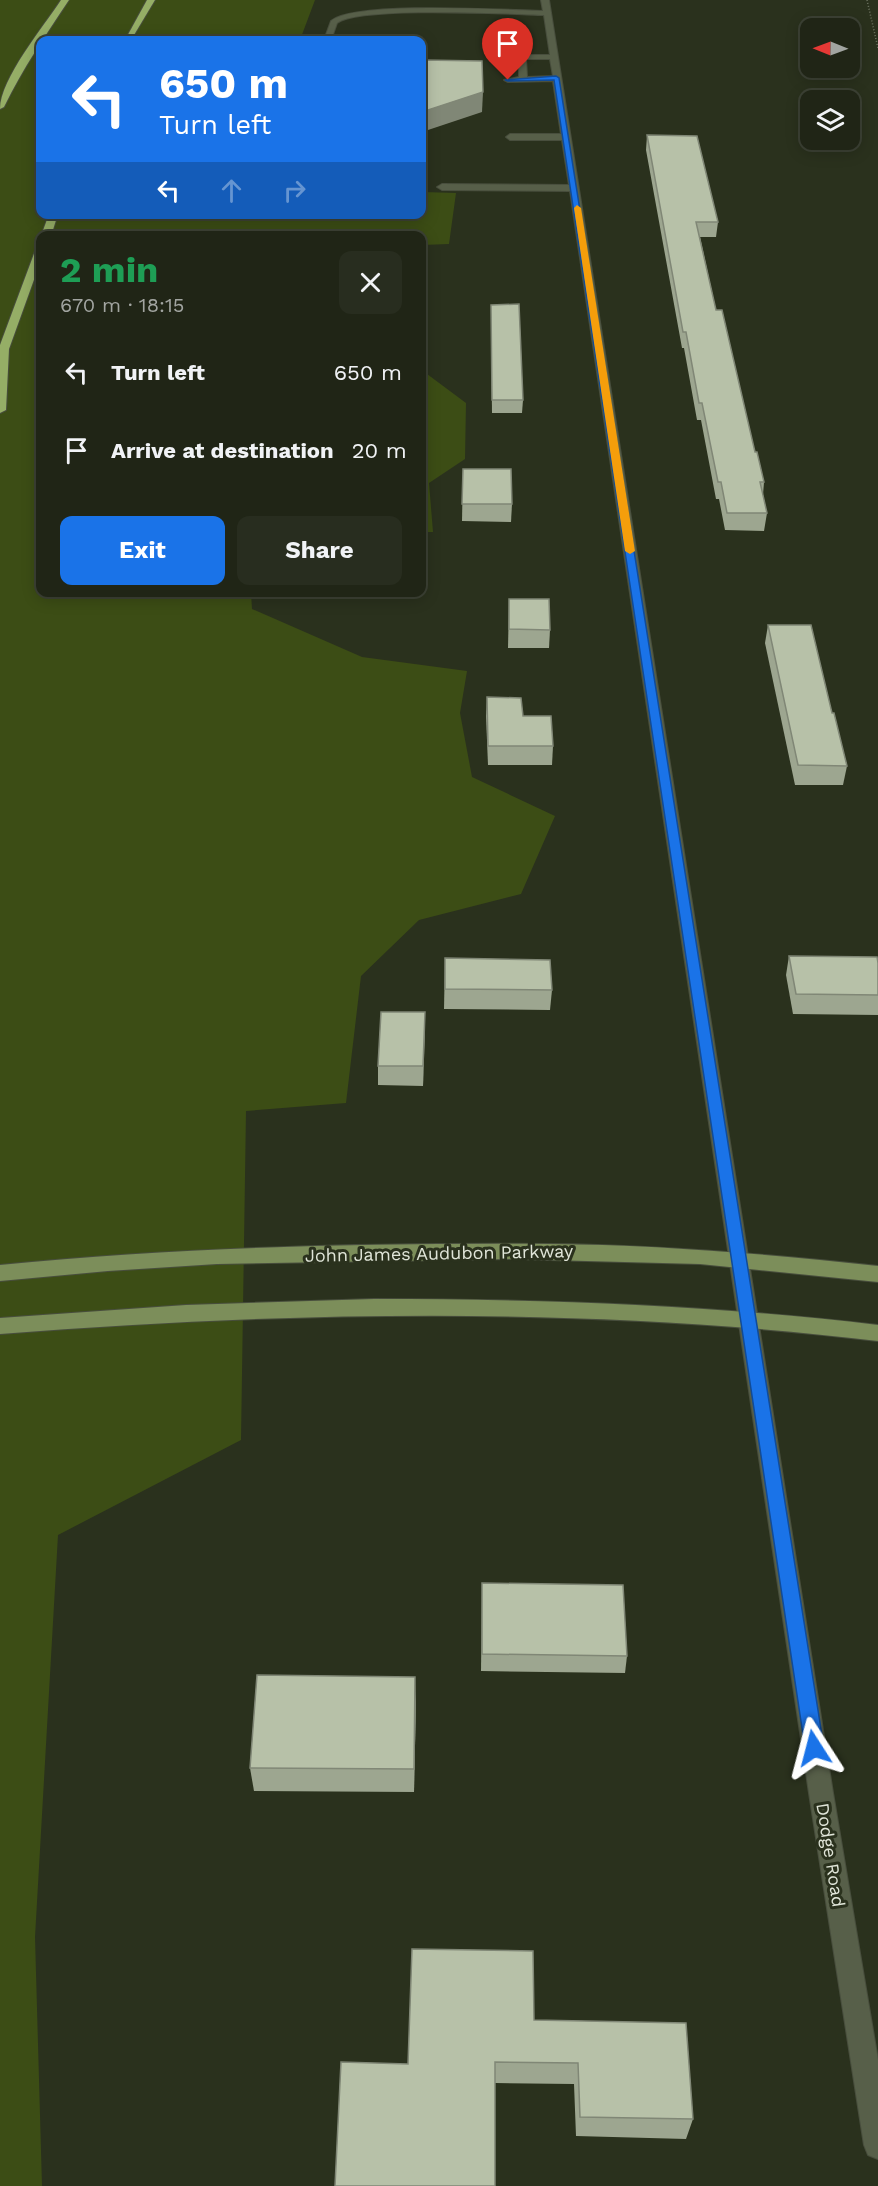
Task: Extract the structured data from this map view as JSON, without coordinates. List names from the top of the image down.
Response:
{
  "streets": {
    "main road": ["John James Audubon Parkway"],
    "street": ["Dodge Road"]
  },
  "crossings": [
    ["John James Audubon Parkway", "Dodge Road"]
  ],
  "north": "left",
  "page": {
    "turn": ["650 m", "Turn left"],
    "heading": ["2 min", "670 m · 18:15"],
    "list": [
      {
        "name": "Turn left",
        "value": "650 m"
      },
      {
        "name": "Arrive at destination",
        "value": "20 m"
      }
    ],
    "buttons": ["Exit", "Share"]
  }
}
